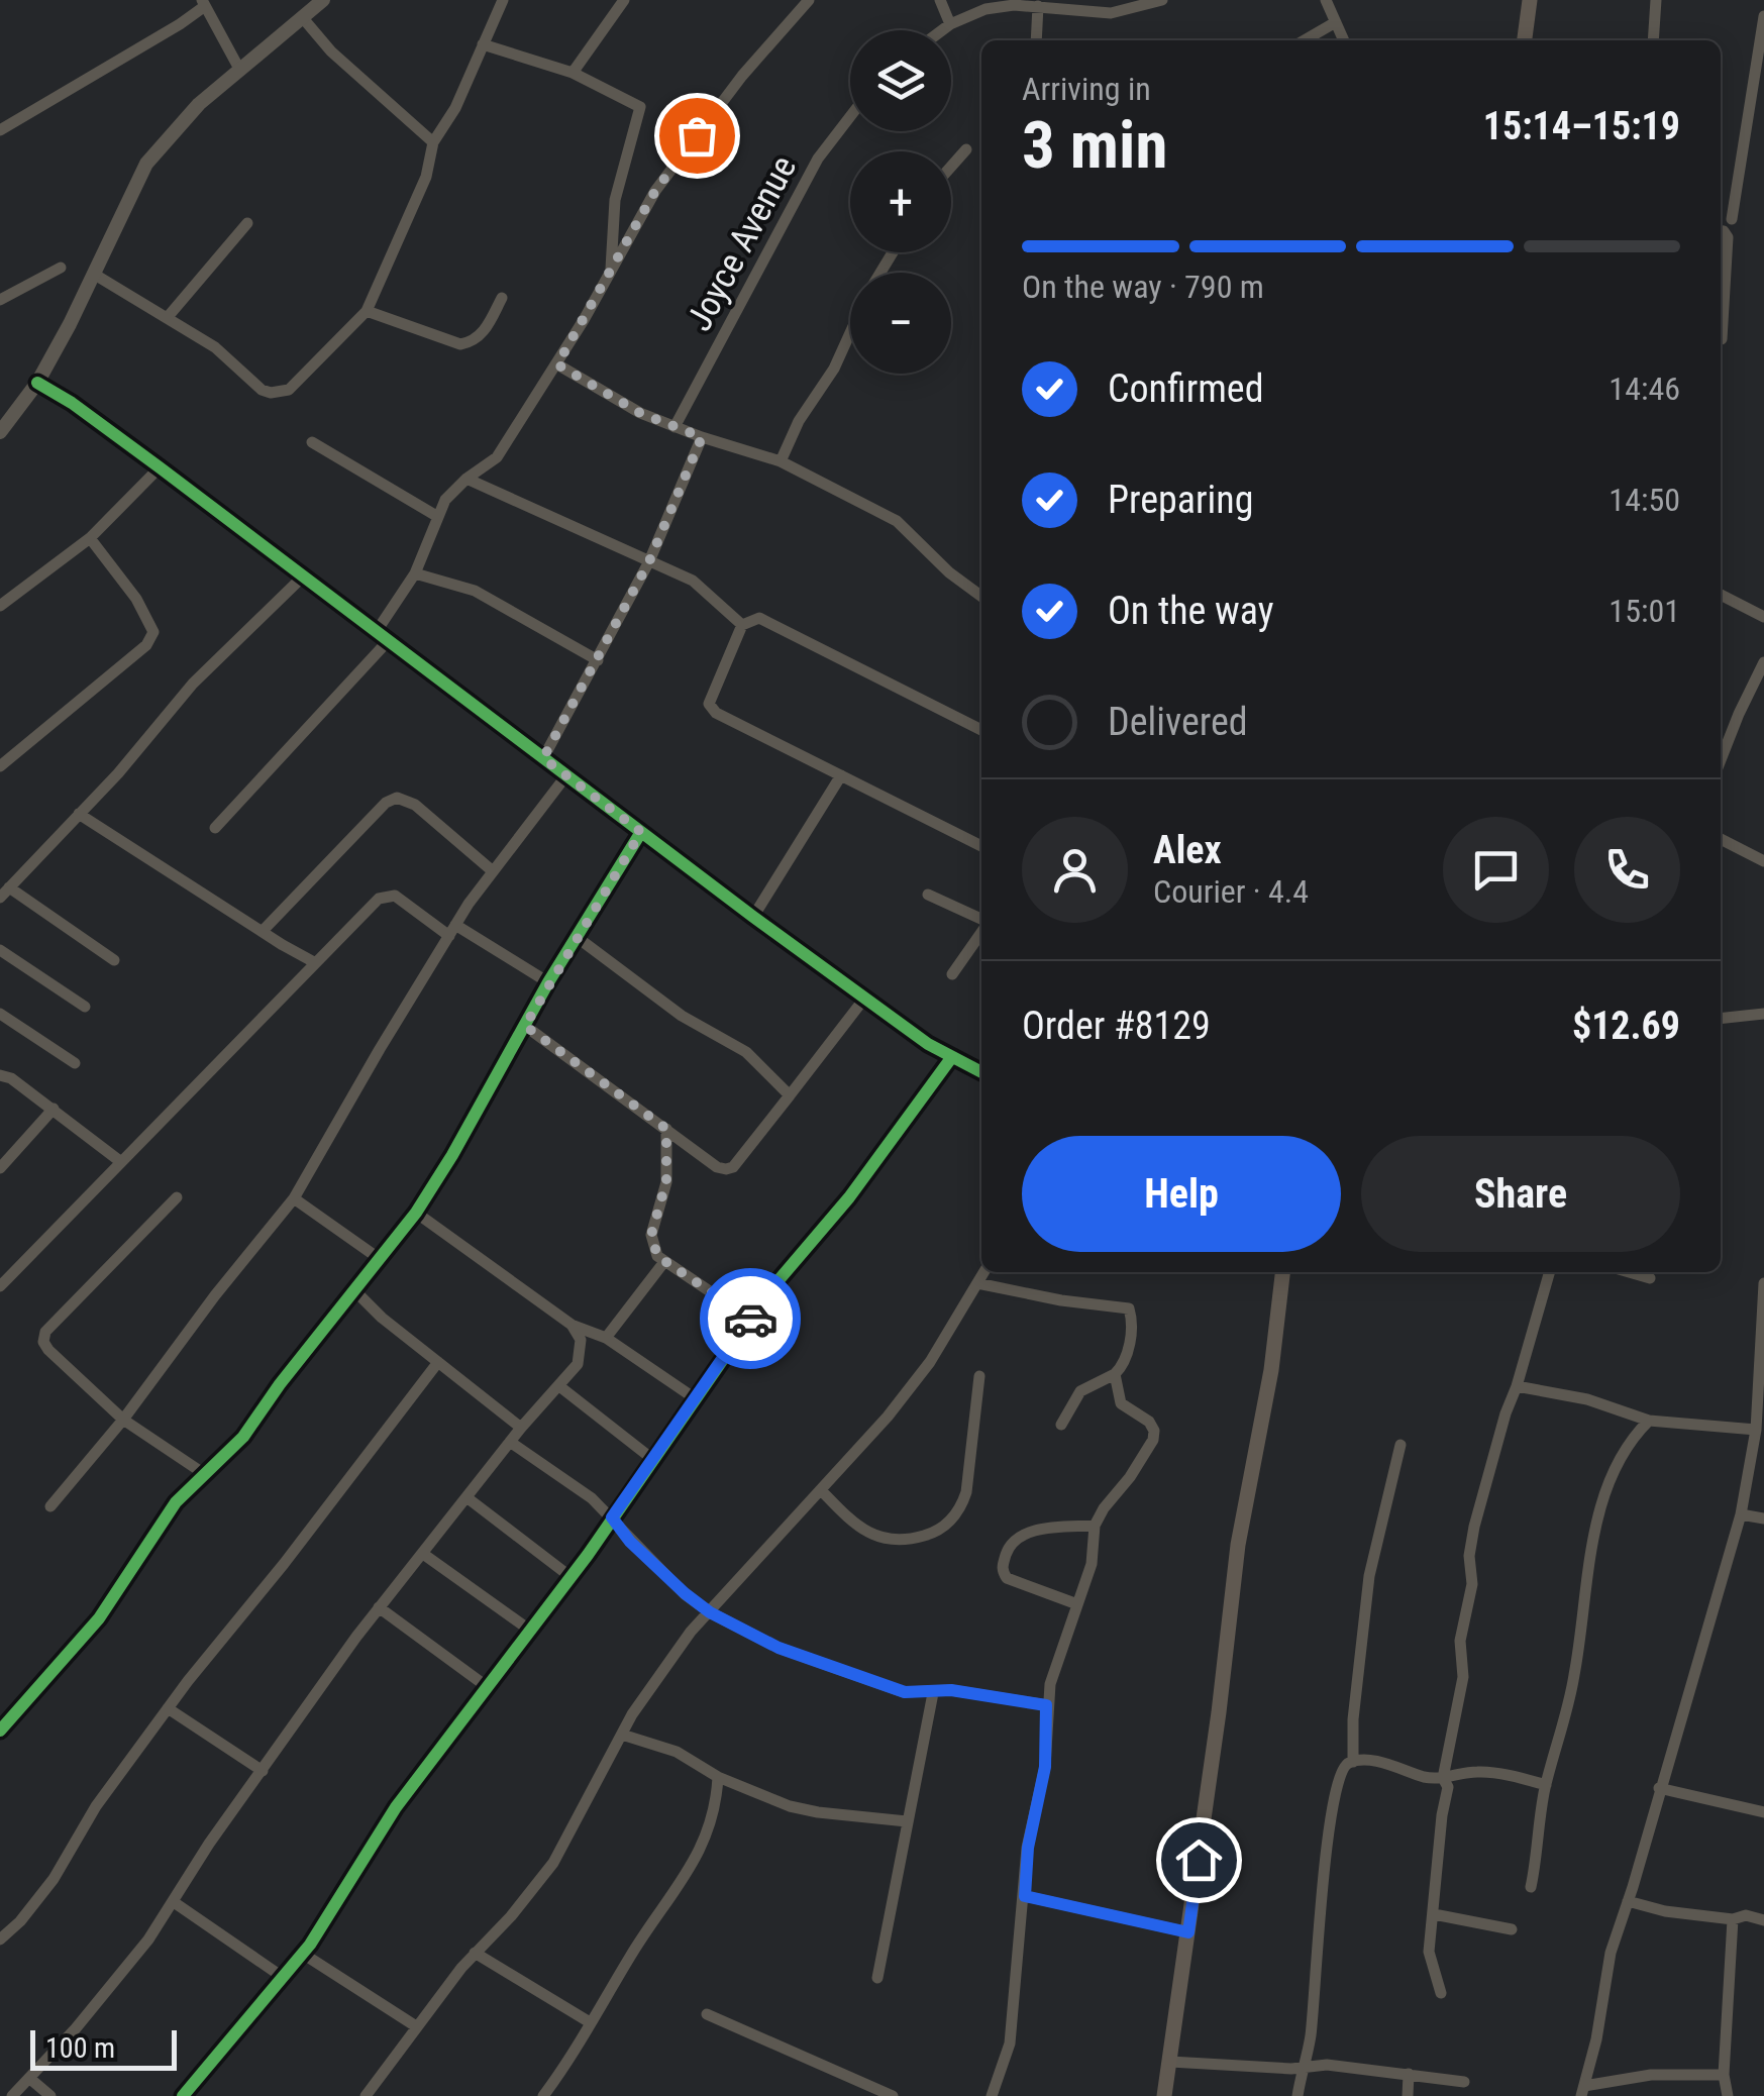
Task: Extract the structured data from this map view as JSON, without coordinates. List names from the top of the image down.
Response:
{
  "streets": {
    "street": ["Joyce Avenue"]
  },
  "scale_bar": "100 m",
  "page": {
    "map_buttons": ["+", "−"],
    "heading": ["3 min", "Arriving in", "15:14–15:19"],
    "panel": [
      "Alex",
      "Courier · 4.4",
      "Order #8129",
      "$12.69"
    ],
    "bar": "On the way · 790 m",
    "list": [
      ["Confirmed", "14:46"],
      ["Preparing", "14:50"],
      ["On the way", "15:01"],
      "Delivered"
    ],
    "buttons": ["Help", "Share"],
    "scale": "100 m"
  }
}
